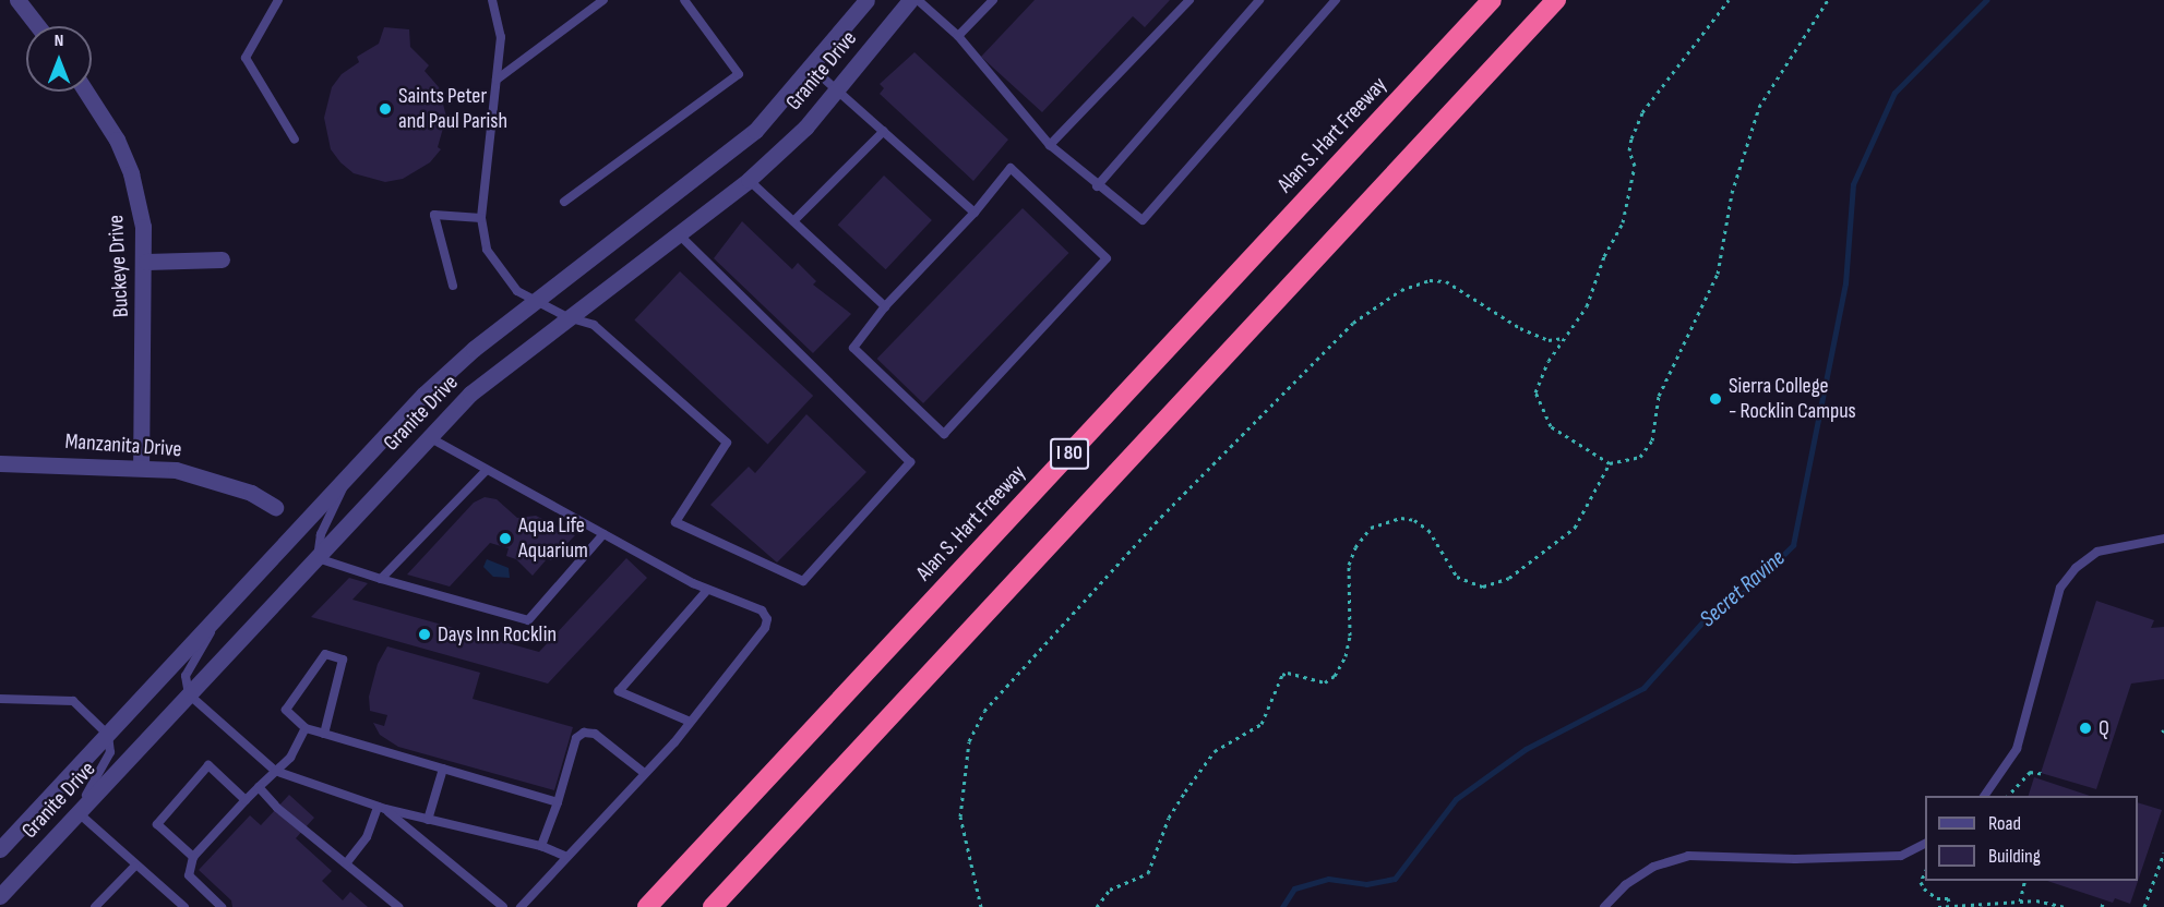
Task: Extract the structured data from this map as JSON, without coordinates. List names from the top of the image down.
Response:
{
  "streets": {
    "highway": ["Alan S. Hart Freeway", "I 80"],
    "street": ["Granite Drive", "Buckeye Drive", "Manzanita Drive"]
  },
  "crossings": [
    ["Buckeye Drive", "Manzanita Drive"]
  ],
  "water": ["Secret Ravine"],
  "places": [
    "Saints Peter and Paul Parish",
    "Sierra College - Rocklin Campus",
    "Aqua Life Aquarium",
    "Days Inn Rocklin",
    "Q"
  ],
  "legend": ["Road", "Building"],
  "north": "top"
}
